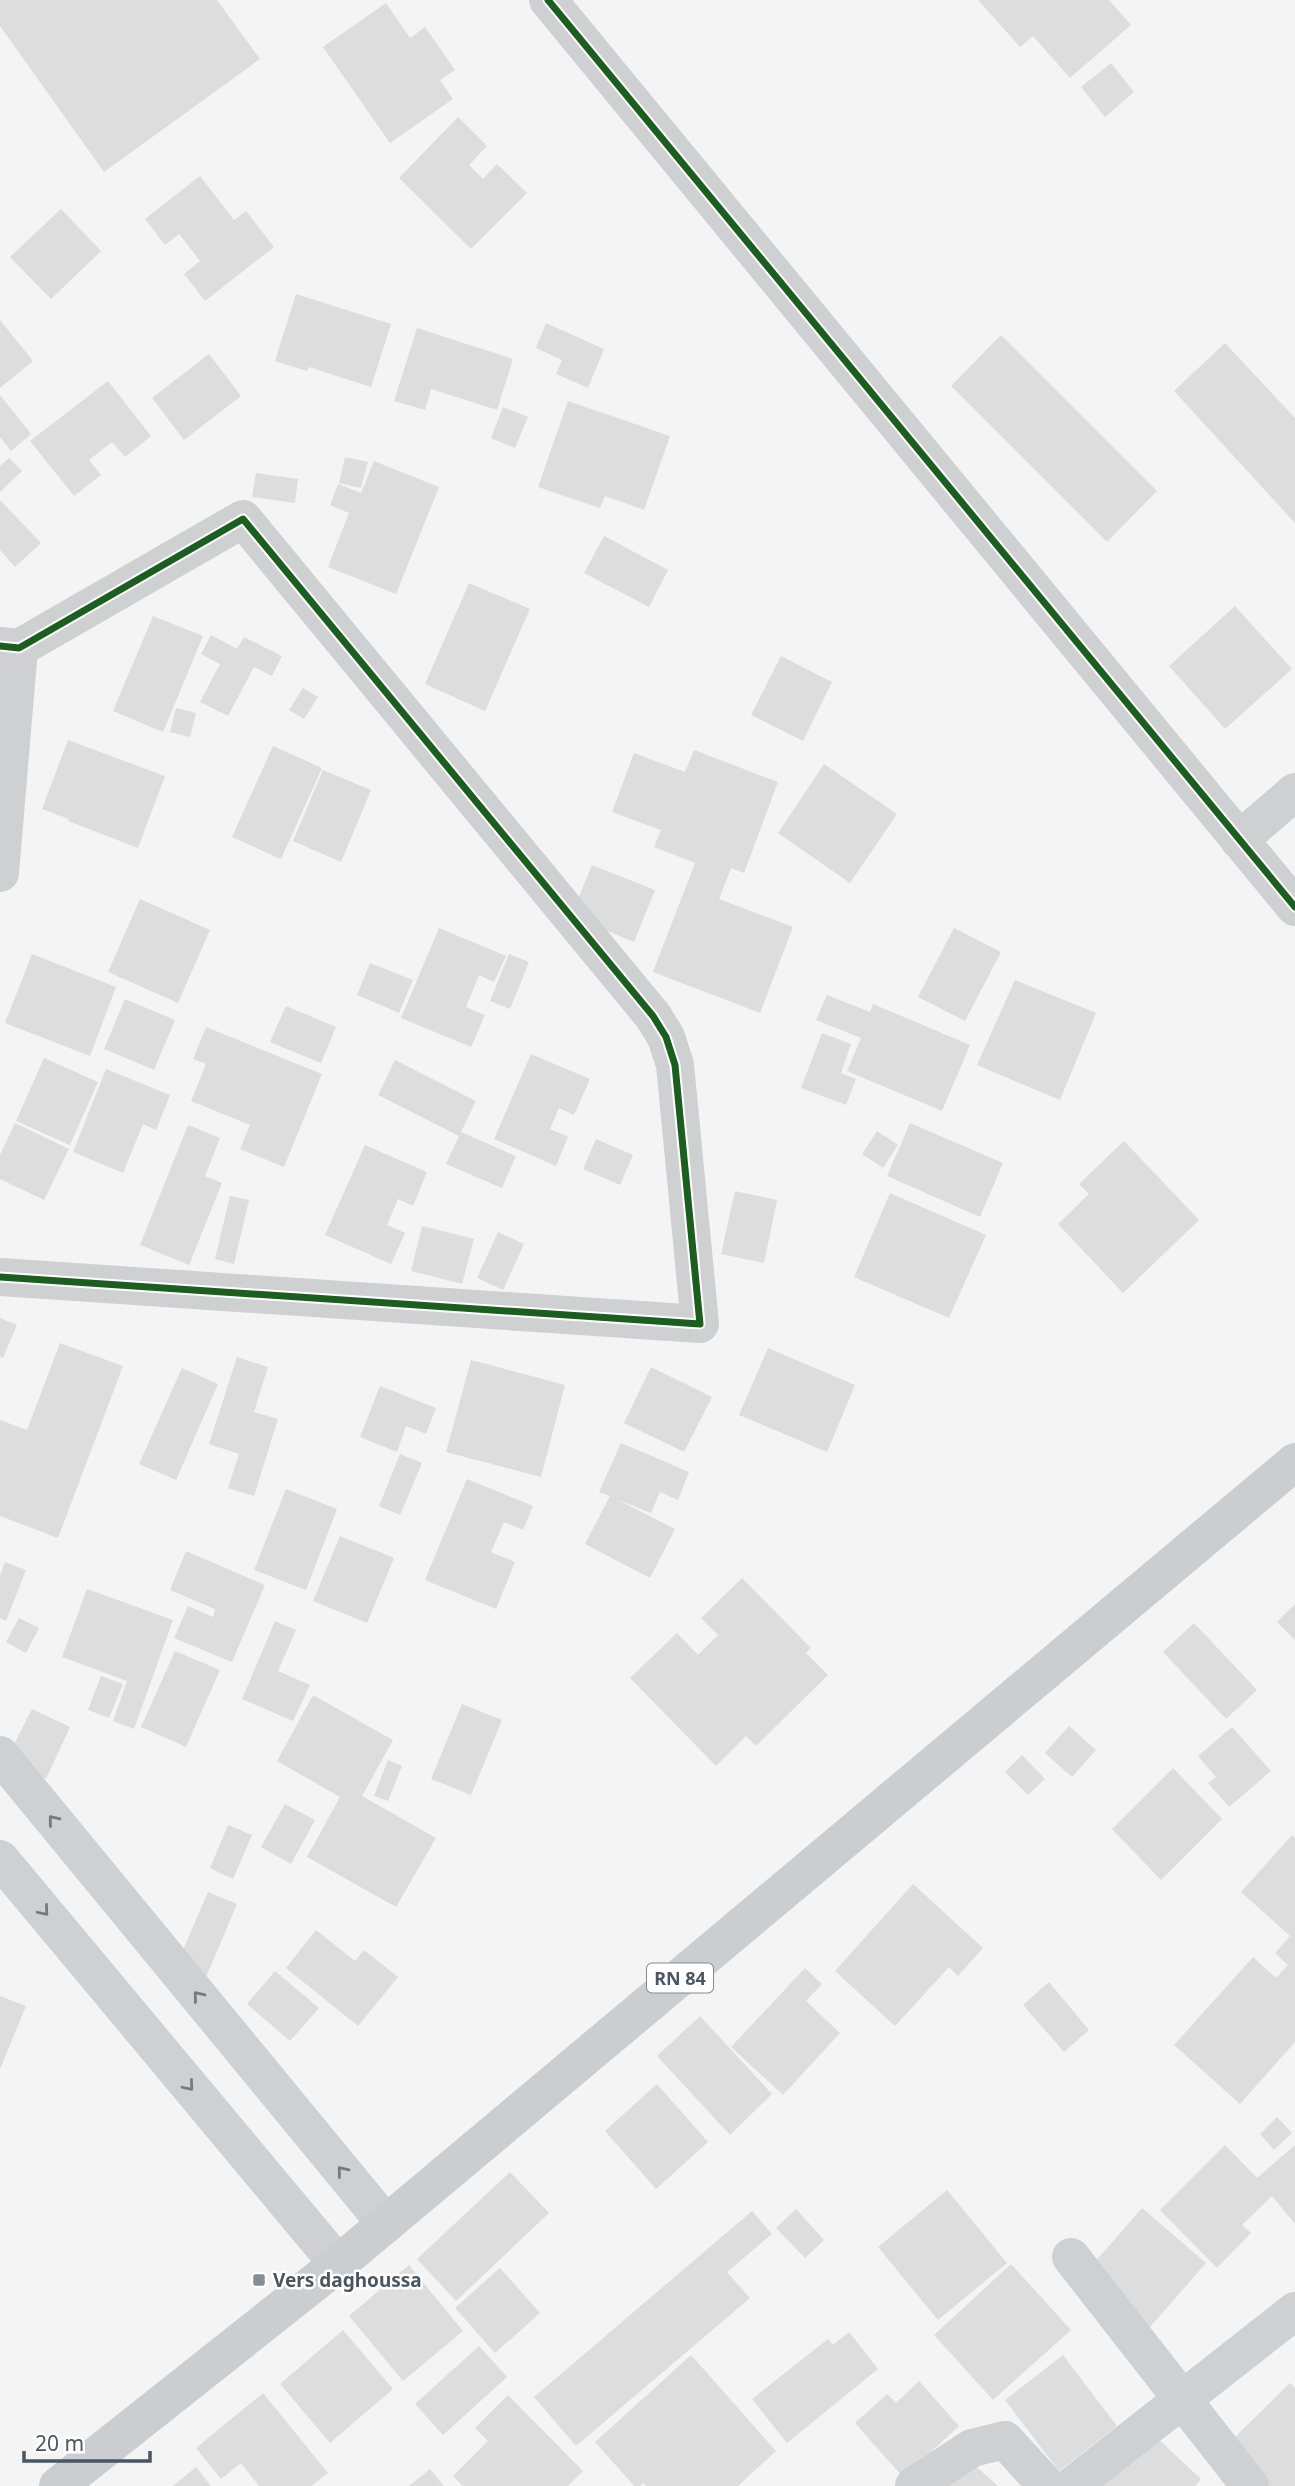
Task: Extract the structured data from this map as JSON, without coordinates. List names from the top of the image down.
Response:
{
  "streets": {
    "main road": ["RN 84"]
  },
  "places": {
    "transit": ["Vers daghoussa"]
  },
  "scale_bar": "20 m"
}
